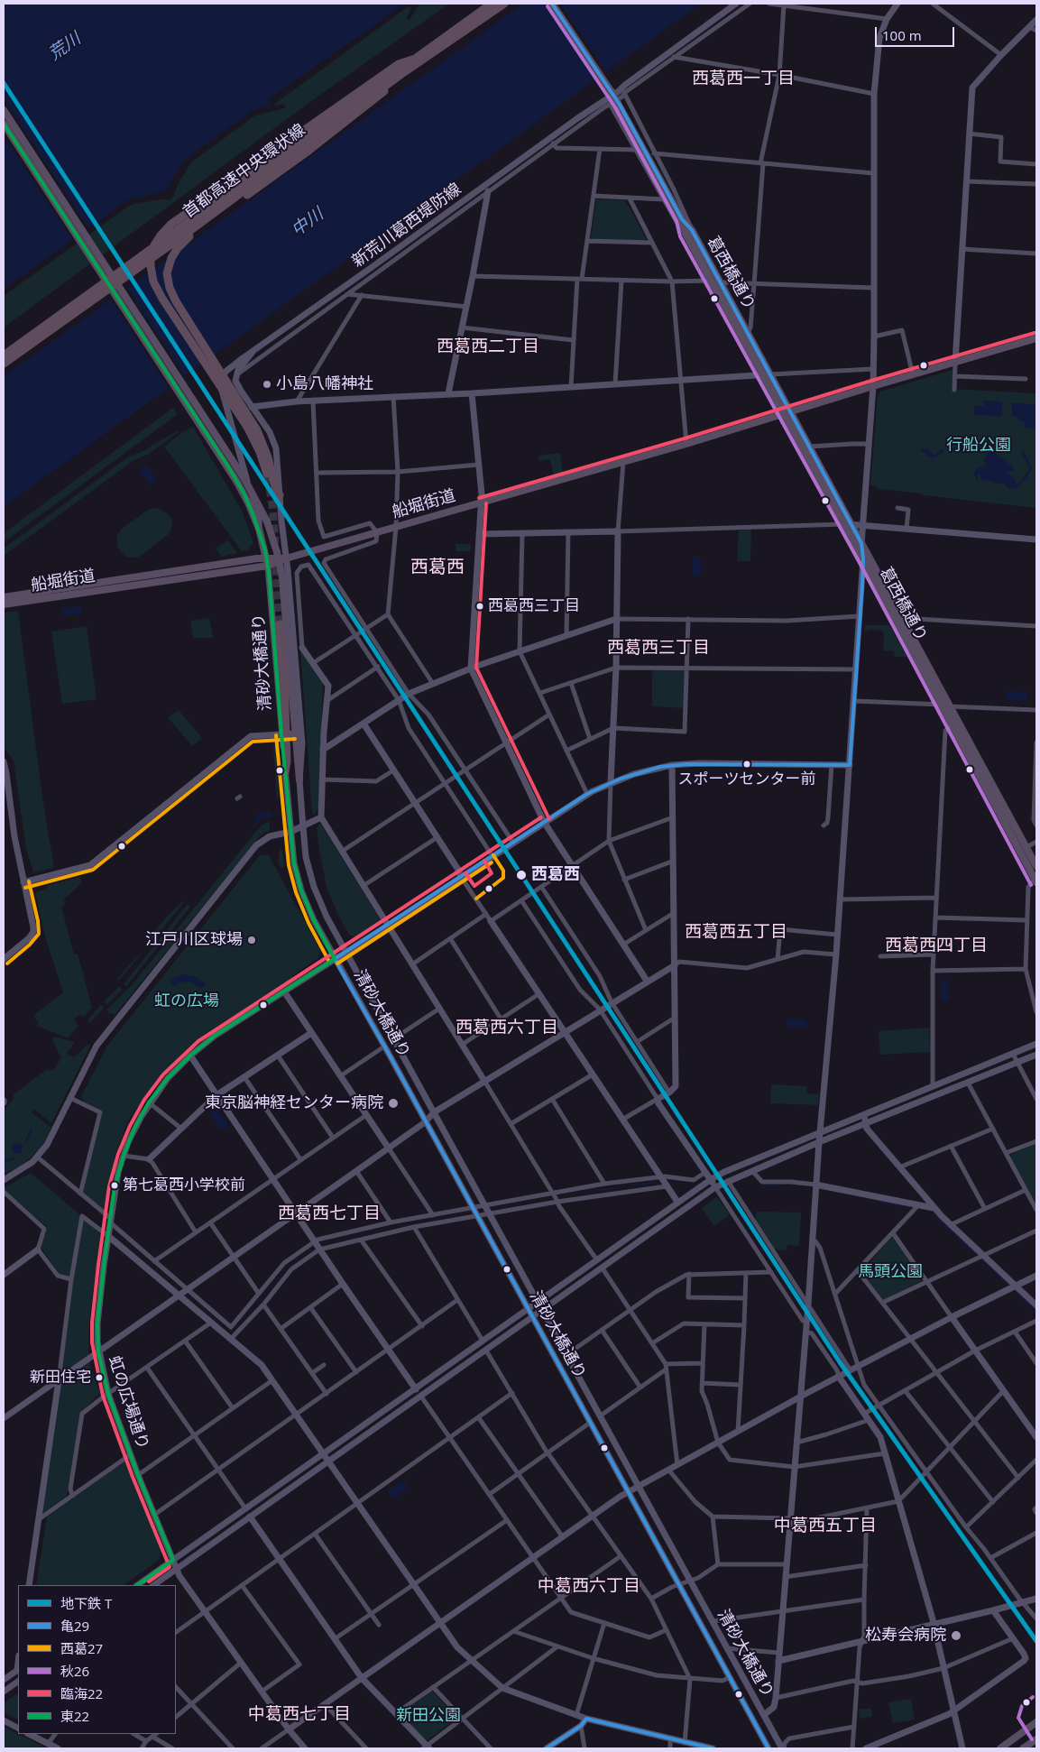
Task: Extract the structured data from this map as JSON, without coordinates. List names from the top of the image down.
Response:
{
  "streets": {
    "highway": ["首都高速中央環状線"],
    "main road": ["葛西橋通り", "船堀街道", "清砂大橋通り"],
    "street": ["新荒川葛西堤防線", "虹の広場通り"]
  },
  "crossings": [
    ["葛西橋通り", "船堀街道"],
    ["船堀街道", "清砂大橋通り"],
    ["清砂大橋通り", "虹の広場通り"]
  ],
  "districts": [
    "西葛西一丁目",
    "西葛西二丁目",
    "西葛西",
    "西葛西三丁目",
    "西葛西五丁目",
    "西葛西四丁目",
    "西葛西六丁目",
    "西葛西七丁目",
    "中葛西五丁目",
    "中葛西六丁目",
    "中葛西七丁目"
  ],
  "water": ["荒川", "中川"],
  "parks": [
    "行船公園",
    "虹の広場",
    "馬頭公園",
    "新田公園"
  ],
  "places": [
    "小島八幡神社",
    "西葛西三丁目",
    "スポーツセンター前",
    "西葛西",
    "江戸川区球場",
    "東京脳神経センター病院",
    "第七葛西小学校前",
    "新田住宅",
    "松寿会病院"
  ],
  "lines": [
    "transit line 亀29",
    "transit line 秋26",
    "metro line T",
    "transit line 東22",
    "transit line 臨海22",
    "transit line 西葛27"
  ],
  "legend": [
    "地下鉄 T",
    "亀29",
    "西葛27",
    "秋26",
    "臨海22",
    "東22"
  ],
  "scale_bar": "100 m"
}
